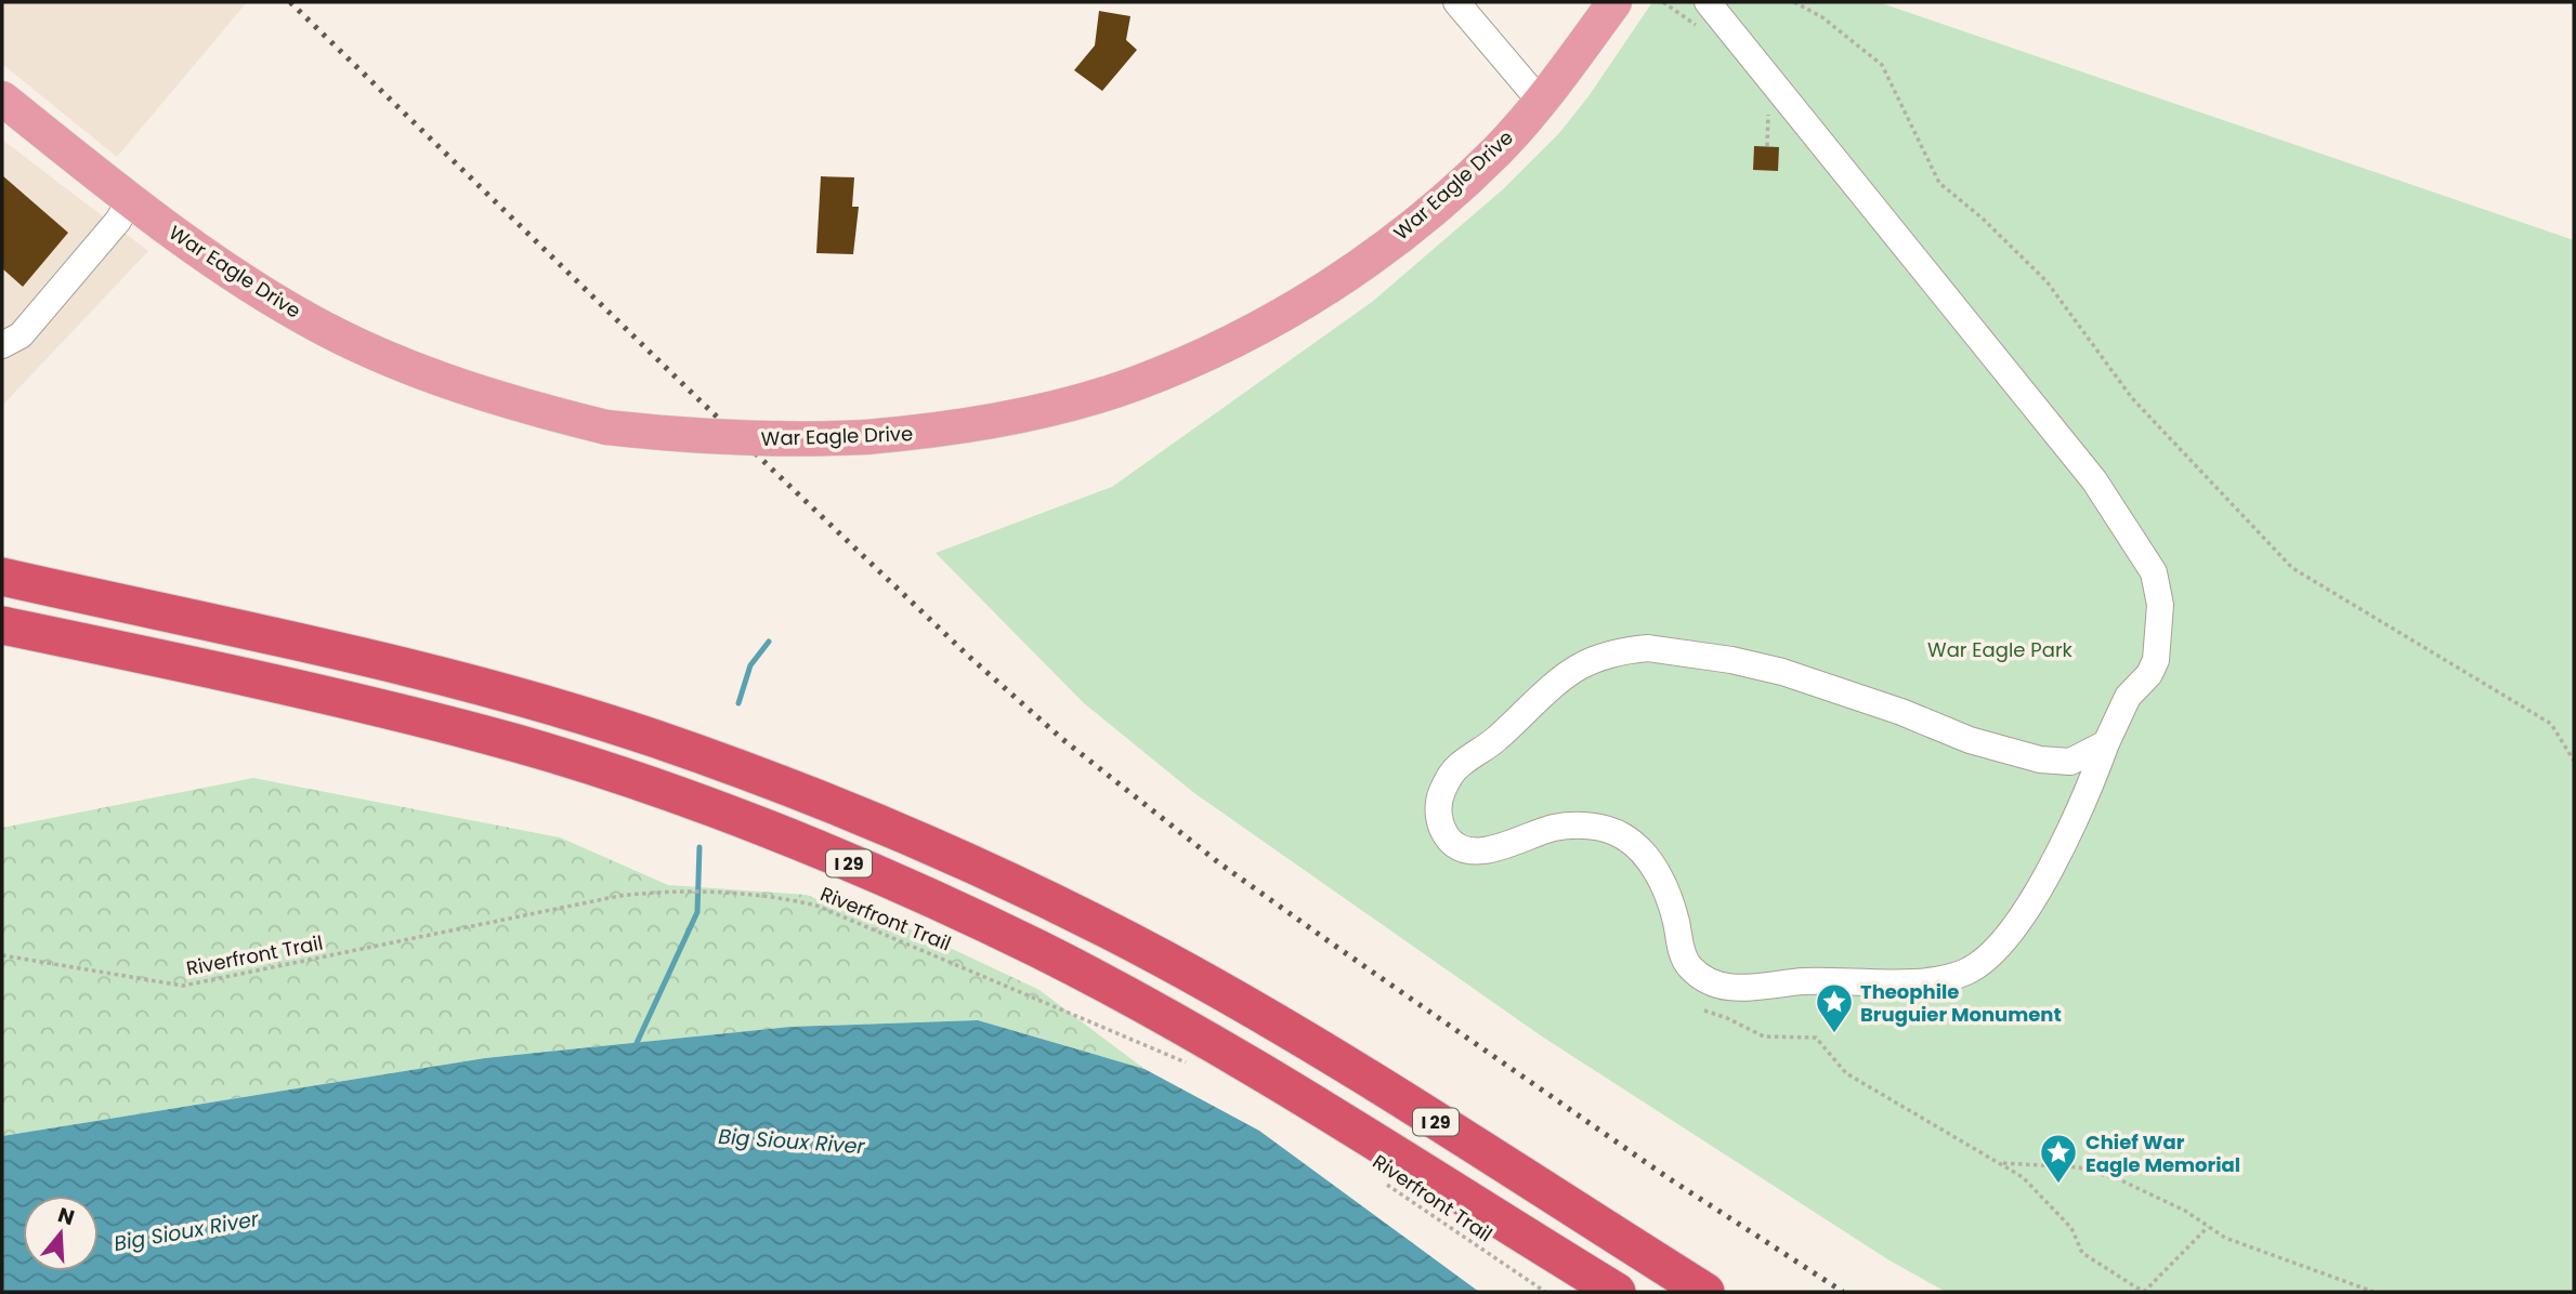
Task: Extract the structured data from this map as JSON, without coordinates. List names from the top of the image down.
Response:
{
  "streets": {
    "highway": ["I 29"],
    "main road": ["War Eagle Drive"],
    "path": ["Riverfront Trail"]
  },
  "water": ["Big Sioux River"],
  "parks": ["War Eagle Park"],
  "places": {
    "place": ["Theophile Bruguier Monument", "Chief War Eagle Memorial"]
  },
  "north": "top"
}
